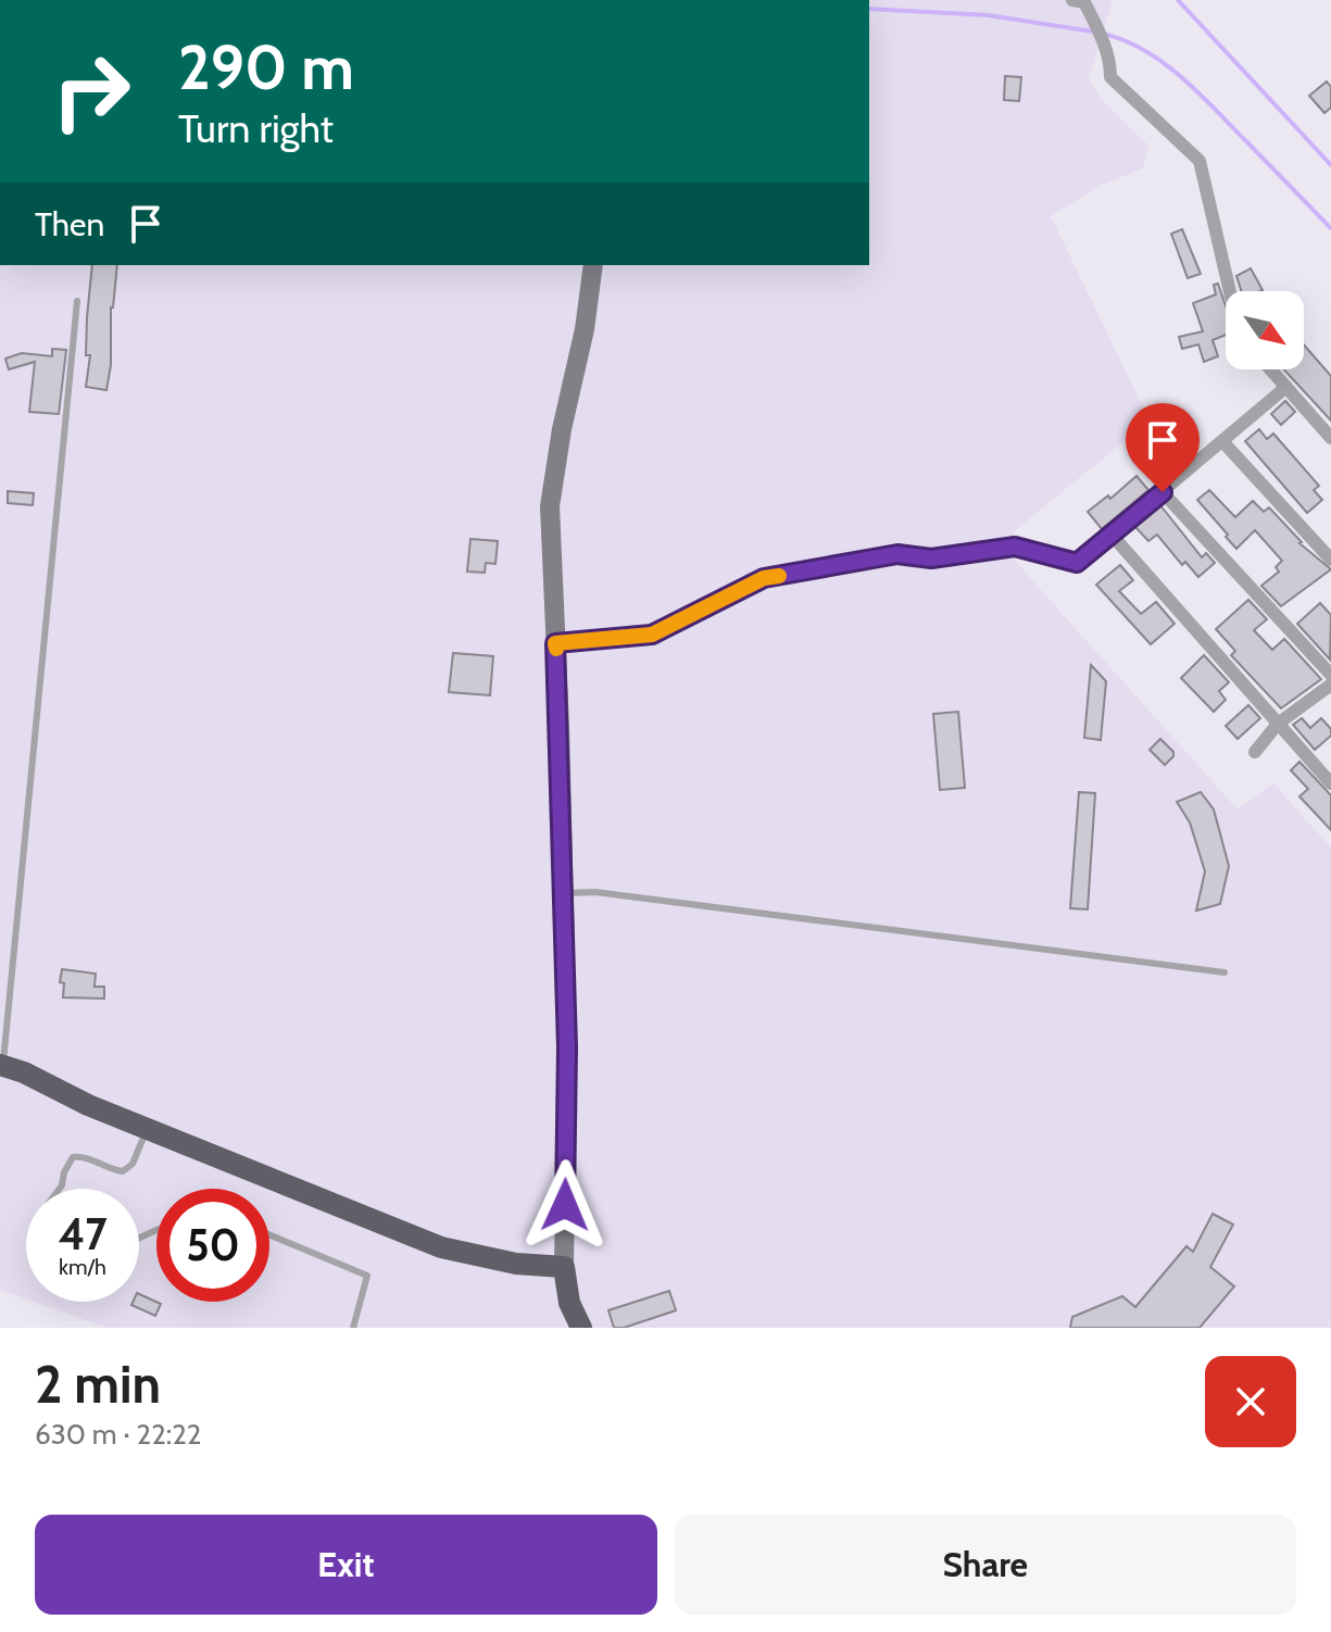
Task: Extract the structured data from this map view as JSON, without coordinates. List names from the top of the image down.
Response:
{
  "north": "bottom right",
  "page": {
    "turn": ["290 m", "Turn right"],
    "then": "Then",
    "speed": "47 km/h",
    "limit": "50",
    "heading": ["2 min", "630 m · 22:22"],
    "buttons": ["Exit", "Share"]
  }
}
